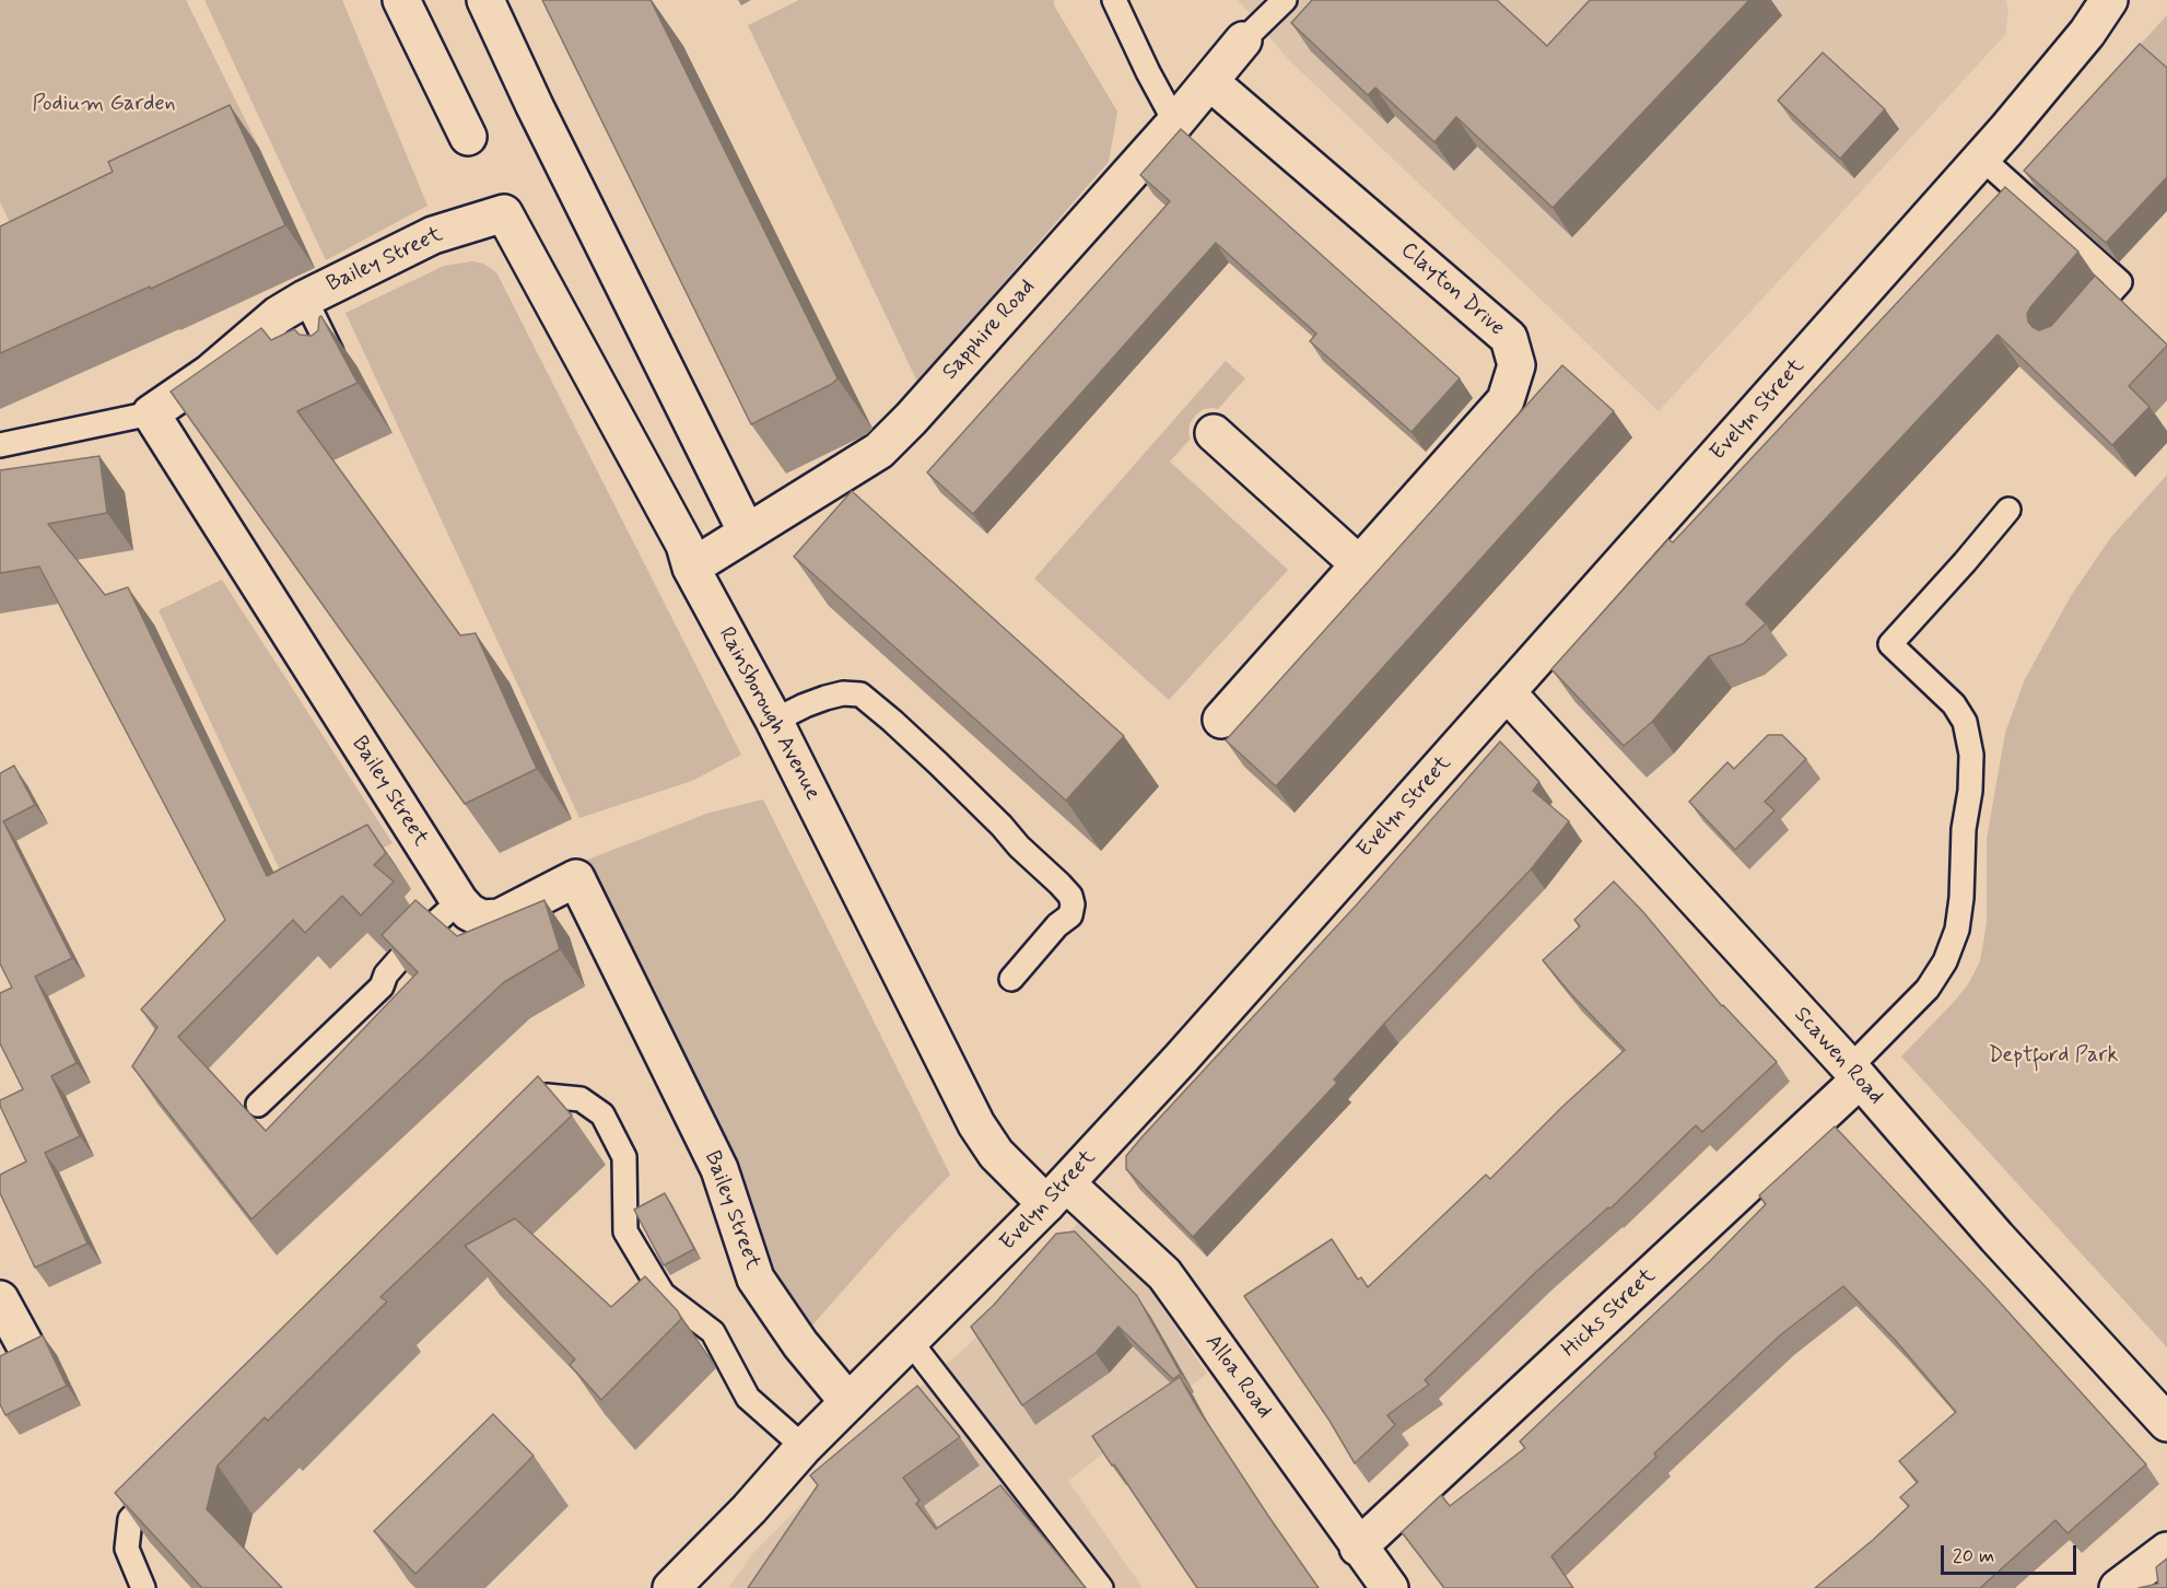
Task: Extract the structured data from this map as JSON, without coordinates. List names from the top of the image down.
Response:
{
  "streets": {
    "street": [
      "Bailey Street",
      "Clayton Drive",
      "Sapphire Road",
      "Evelyn Street",
      "Rainsborough Avenue",
      "Scawen Road",
      "Hicks Street",
      "Alloa Road"
    ]
  },
  "crossings": [
    ["Bailey Street", "Evelyn Street"],
    ["Bailey Street", "Rainsborough Avenue"],
    ["Clayton Drive", "Sapphire Road"],
    ["Sapphire Road", "Rainsborough Avenue"],
    ["Evelyn Street", "Rainsborough Avenue"],
    ["Evelyn Street", "Scawen Road"],
    ["Evelyn Street", "Alloa Road"],
    ["Rainsborough Avenue", "Alloa Road"],
    ["Scawen Road", "Hicks Street"],
    ["Hicks Street", "Alloa Road"]
  ],
  "parks": ["Podium Garden", "Deptford Park"],
  "scale_bar": "20 m"
}
